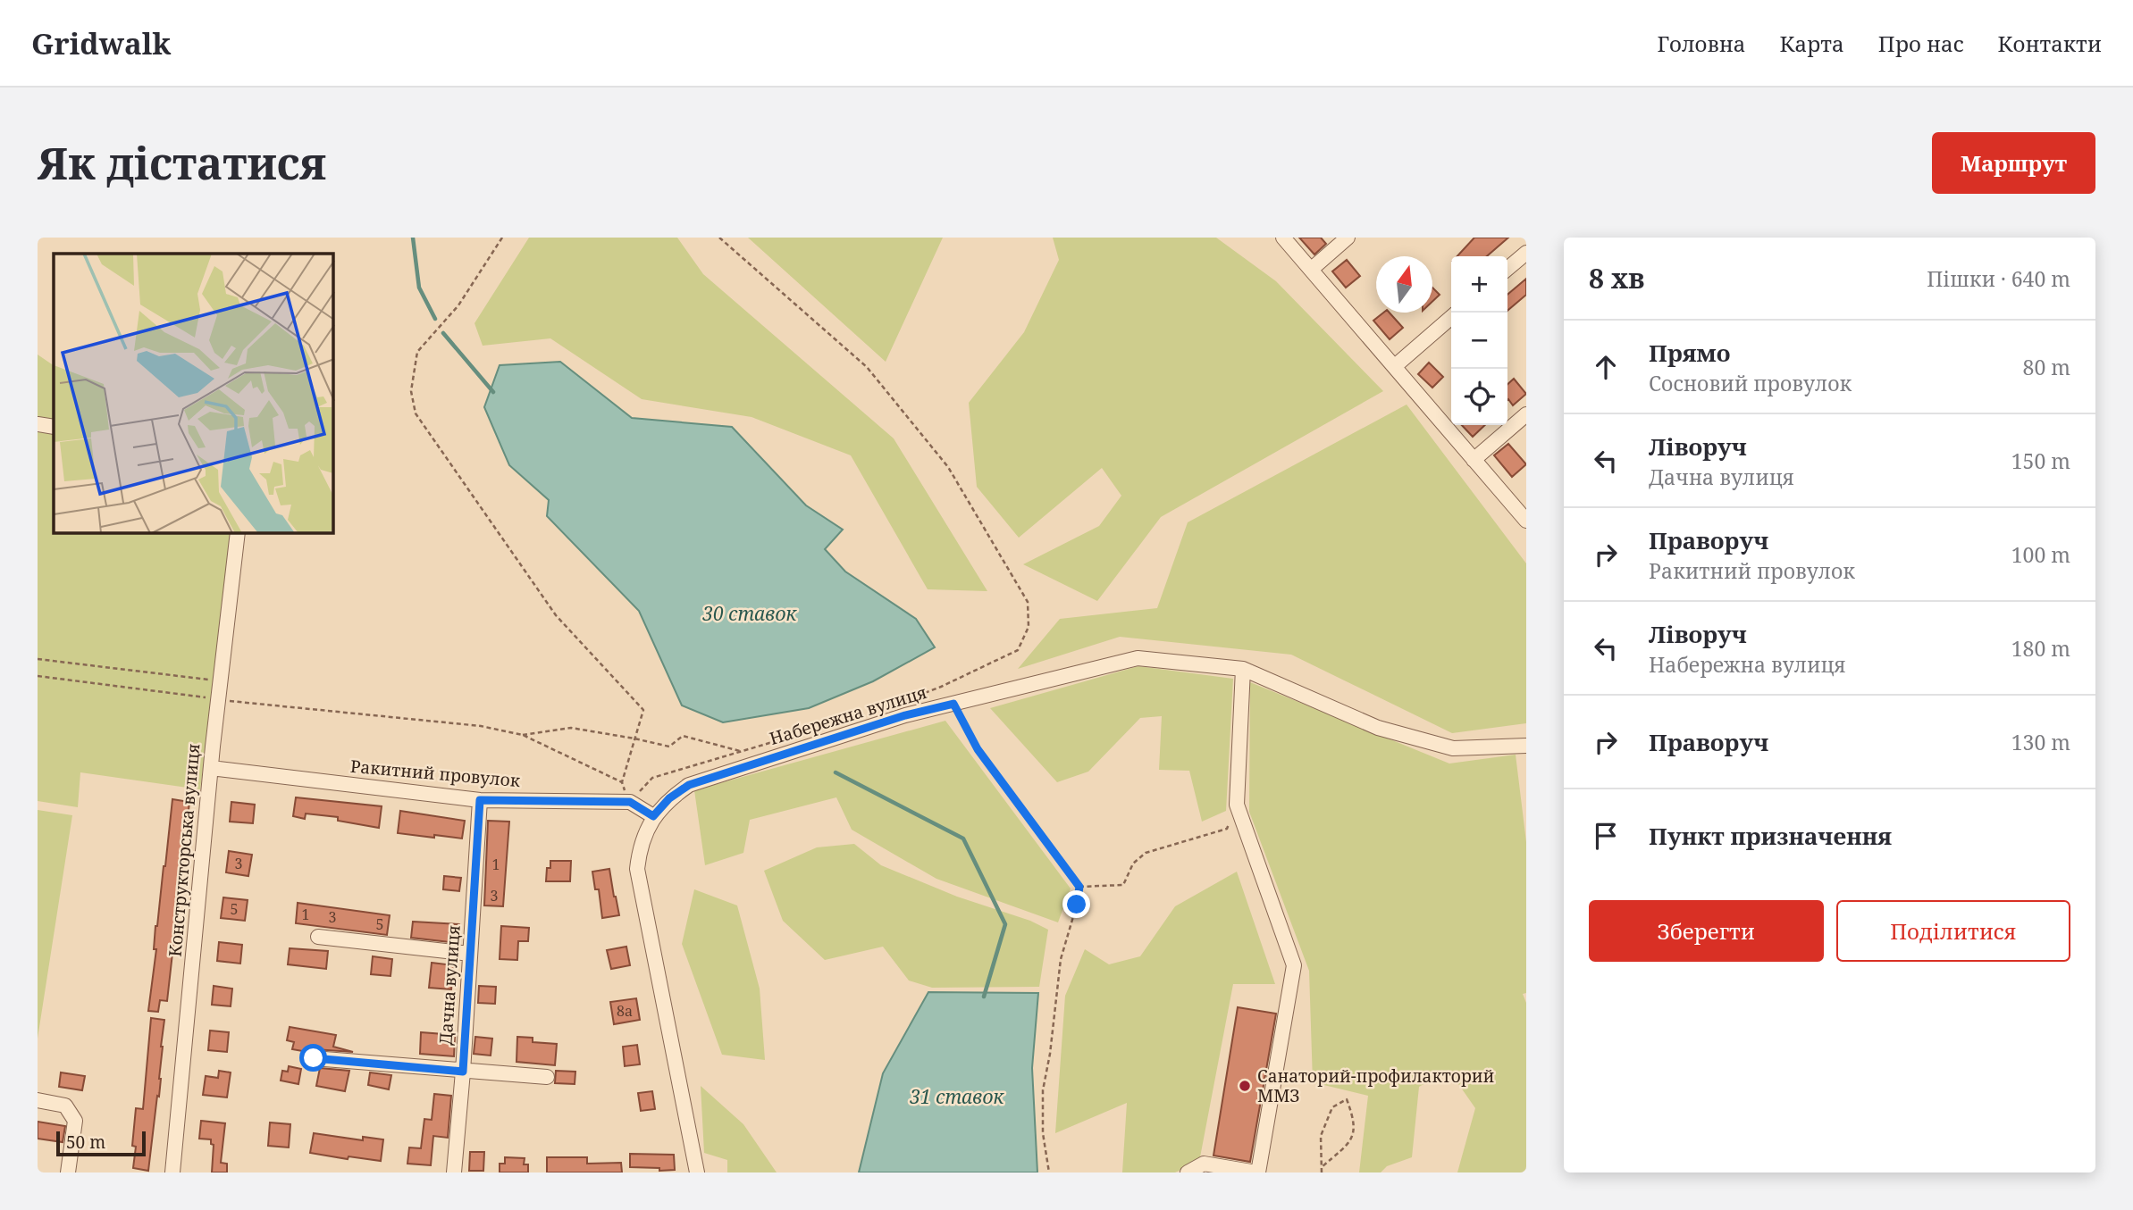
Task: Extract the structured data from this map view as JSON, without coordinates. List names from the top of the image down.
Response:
{
  "streets": {
    "street": [
      "Набережна вулиця",
      "Ракитний провулок",
      "Конструкторська вулиця",
      "Дачна вулиця"
    ]
  },
  "crossings": [
    ["Ракитний провулок", "Конструкторська вулиця"],
    ["Ракитний провулок", "Дачна вулиця"]
  ],
  "water": ["30 ставок", "31 ставок"],
  "places": ["Санаторий-профилакторий ММЗ"],
  "house_numbers": [
    "3",
    "1",
    "3",
    "5",
    "1",
    "3",
    "5",
    "8а"
  ],
  "scale_bar": "50 m",
  "north": "top",
  "page": {
    "header": "Gridwalk",
    "nav": [
      "Головна",
      "Карта",
      "Про нас",
      "Контакти"
    ],
    "buttons": [
      "Маршрут",
      ["Зберегти", "Поділитися"]
    ],
    "title": "Як дістатися",
    "heading": ["8 хв", "Пішки · 640 m"],
    "map_buttons": ["+", "−"],
    "list": [
      ["Прямо", "Сосновий провулок", "80 m"],
      ["Ліворуч", "Дачна вулиця", "150 m"],
      ["Праворуч", "Ракитний провулок", "100 m"],
      ["Ліворуч", "Набережна вулиця", "180 m"],
      ["Праворуч", "130 m"],
      "Пункт призначення"
    ],
    "scale": "50 m"
  }
}
